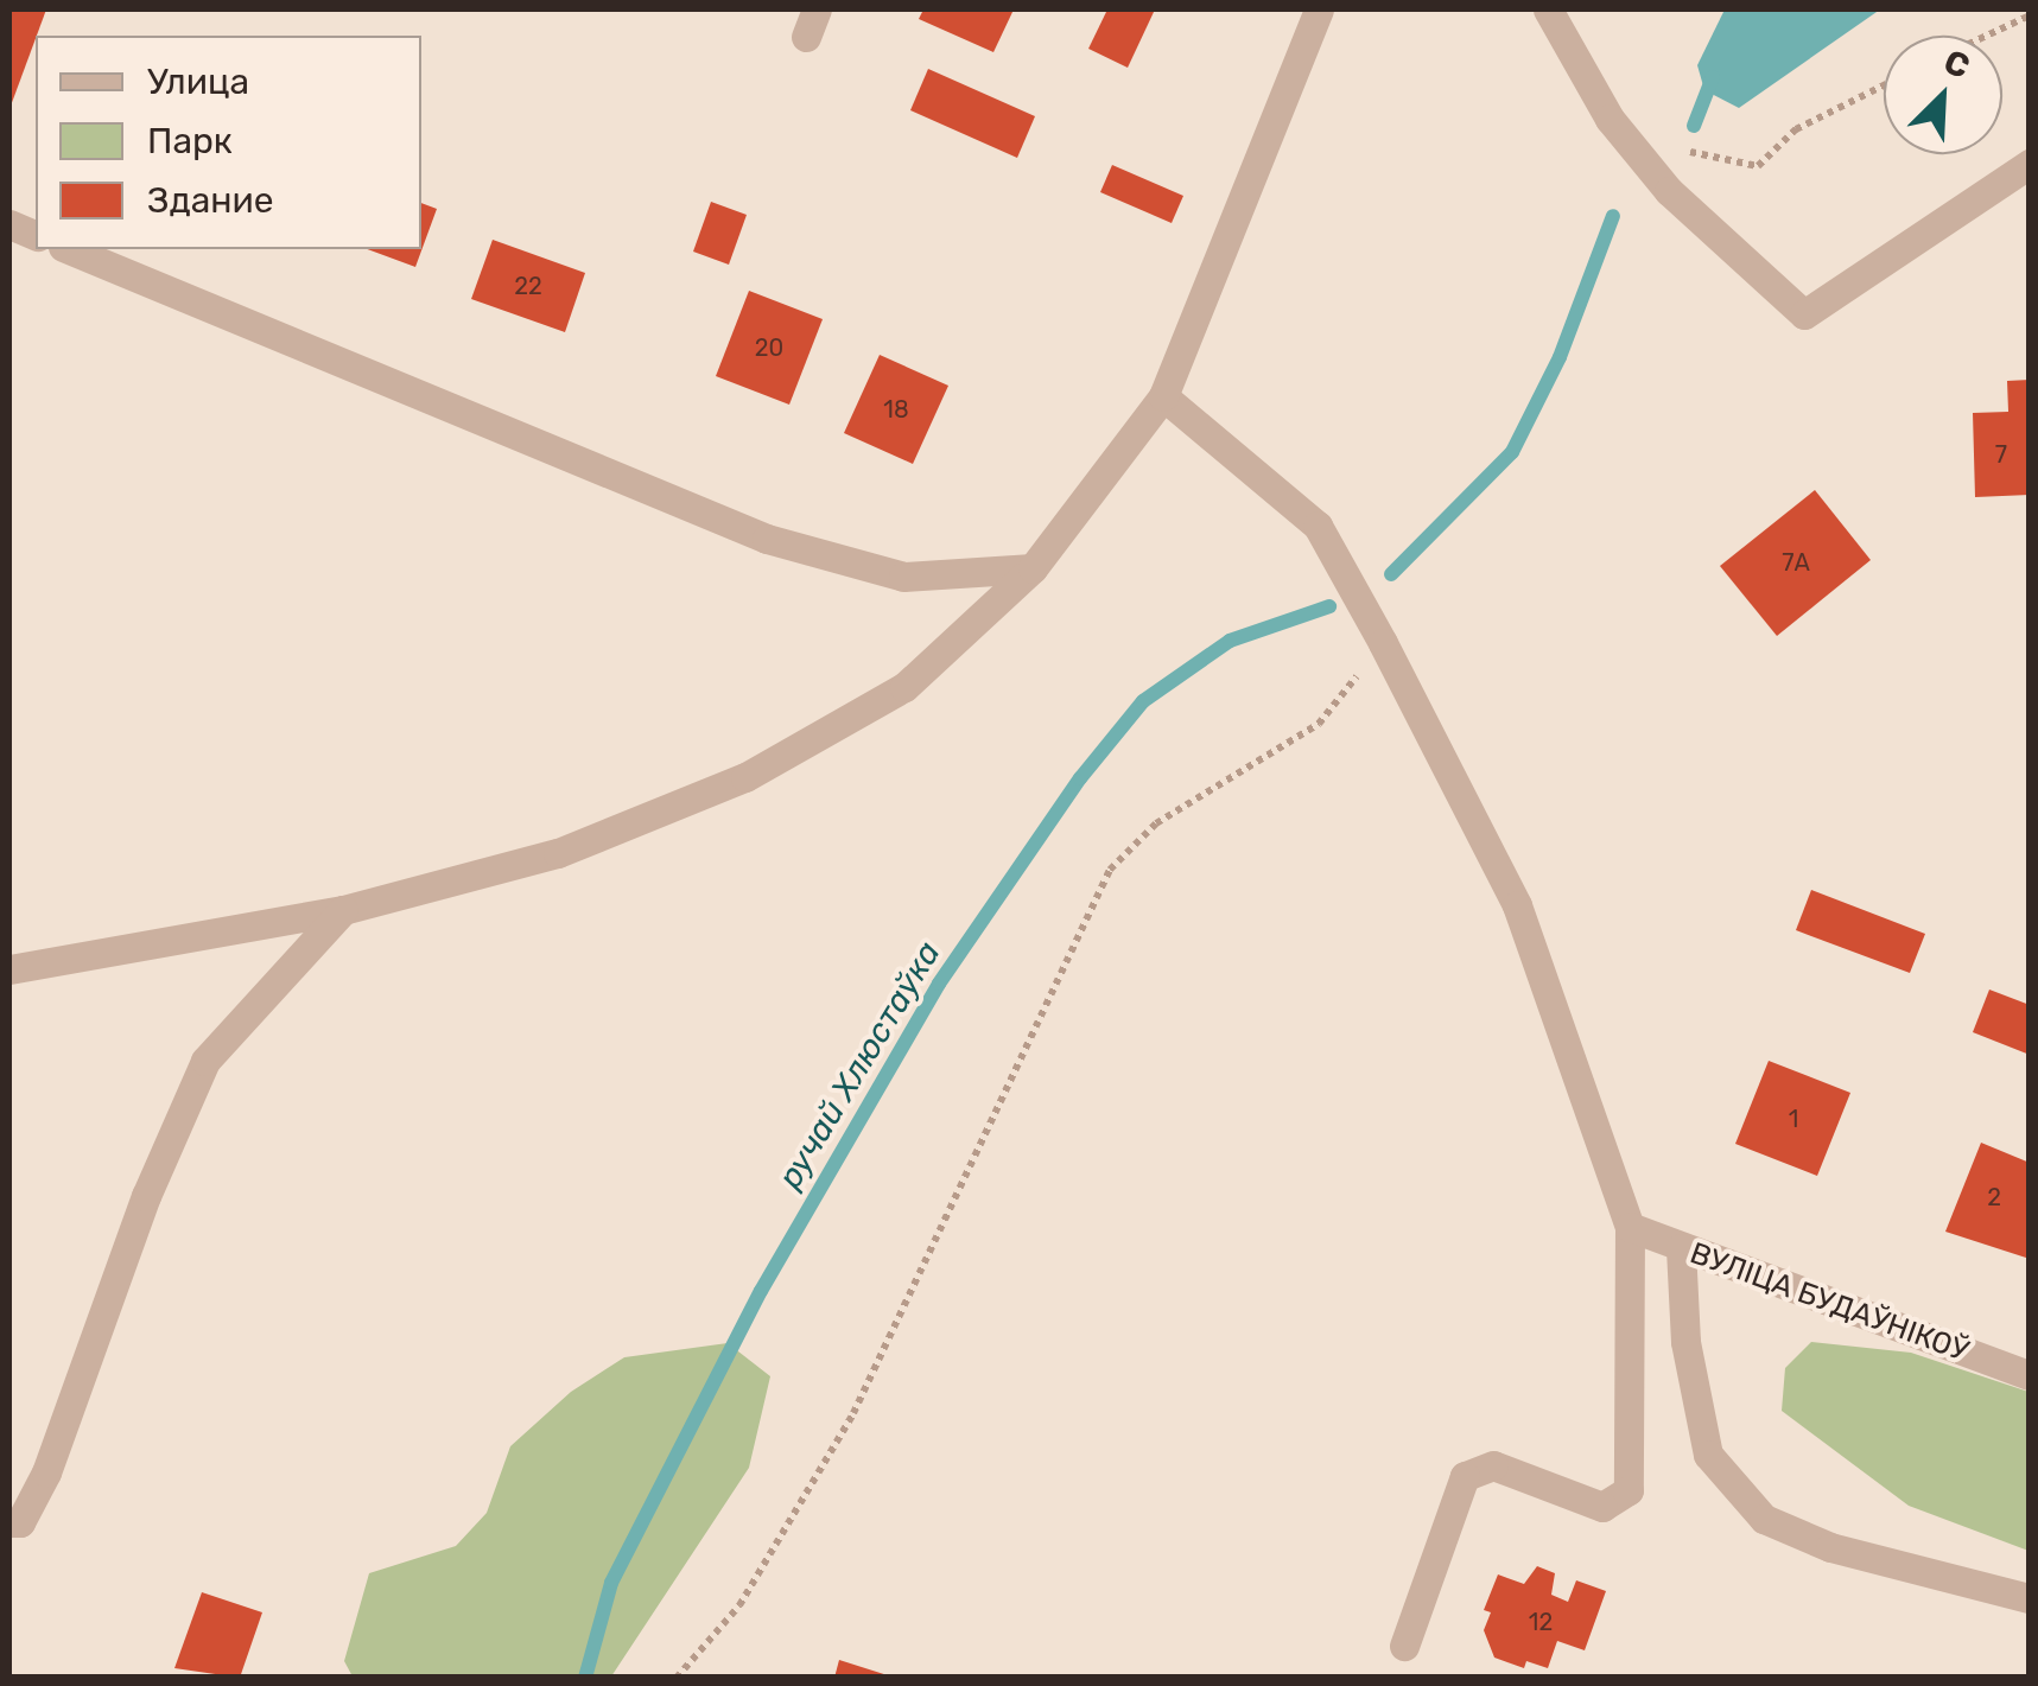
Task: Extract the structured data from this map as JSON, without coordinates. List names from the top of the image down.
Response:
{
  "streets": {
    "street": ["ВУЛІЦА БУДАЎНІКОЎ"]
  },
  "water": ["ручай Хлюстаўка"],
  "house_numbers": [
    "22",
    "20",
    "18",
    "7",
    "7А",
    "1",
    "2",
    "12"
  ],
  "legend": ["Улица", "Парк", "Здание"],
  "north": "top right"
}
